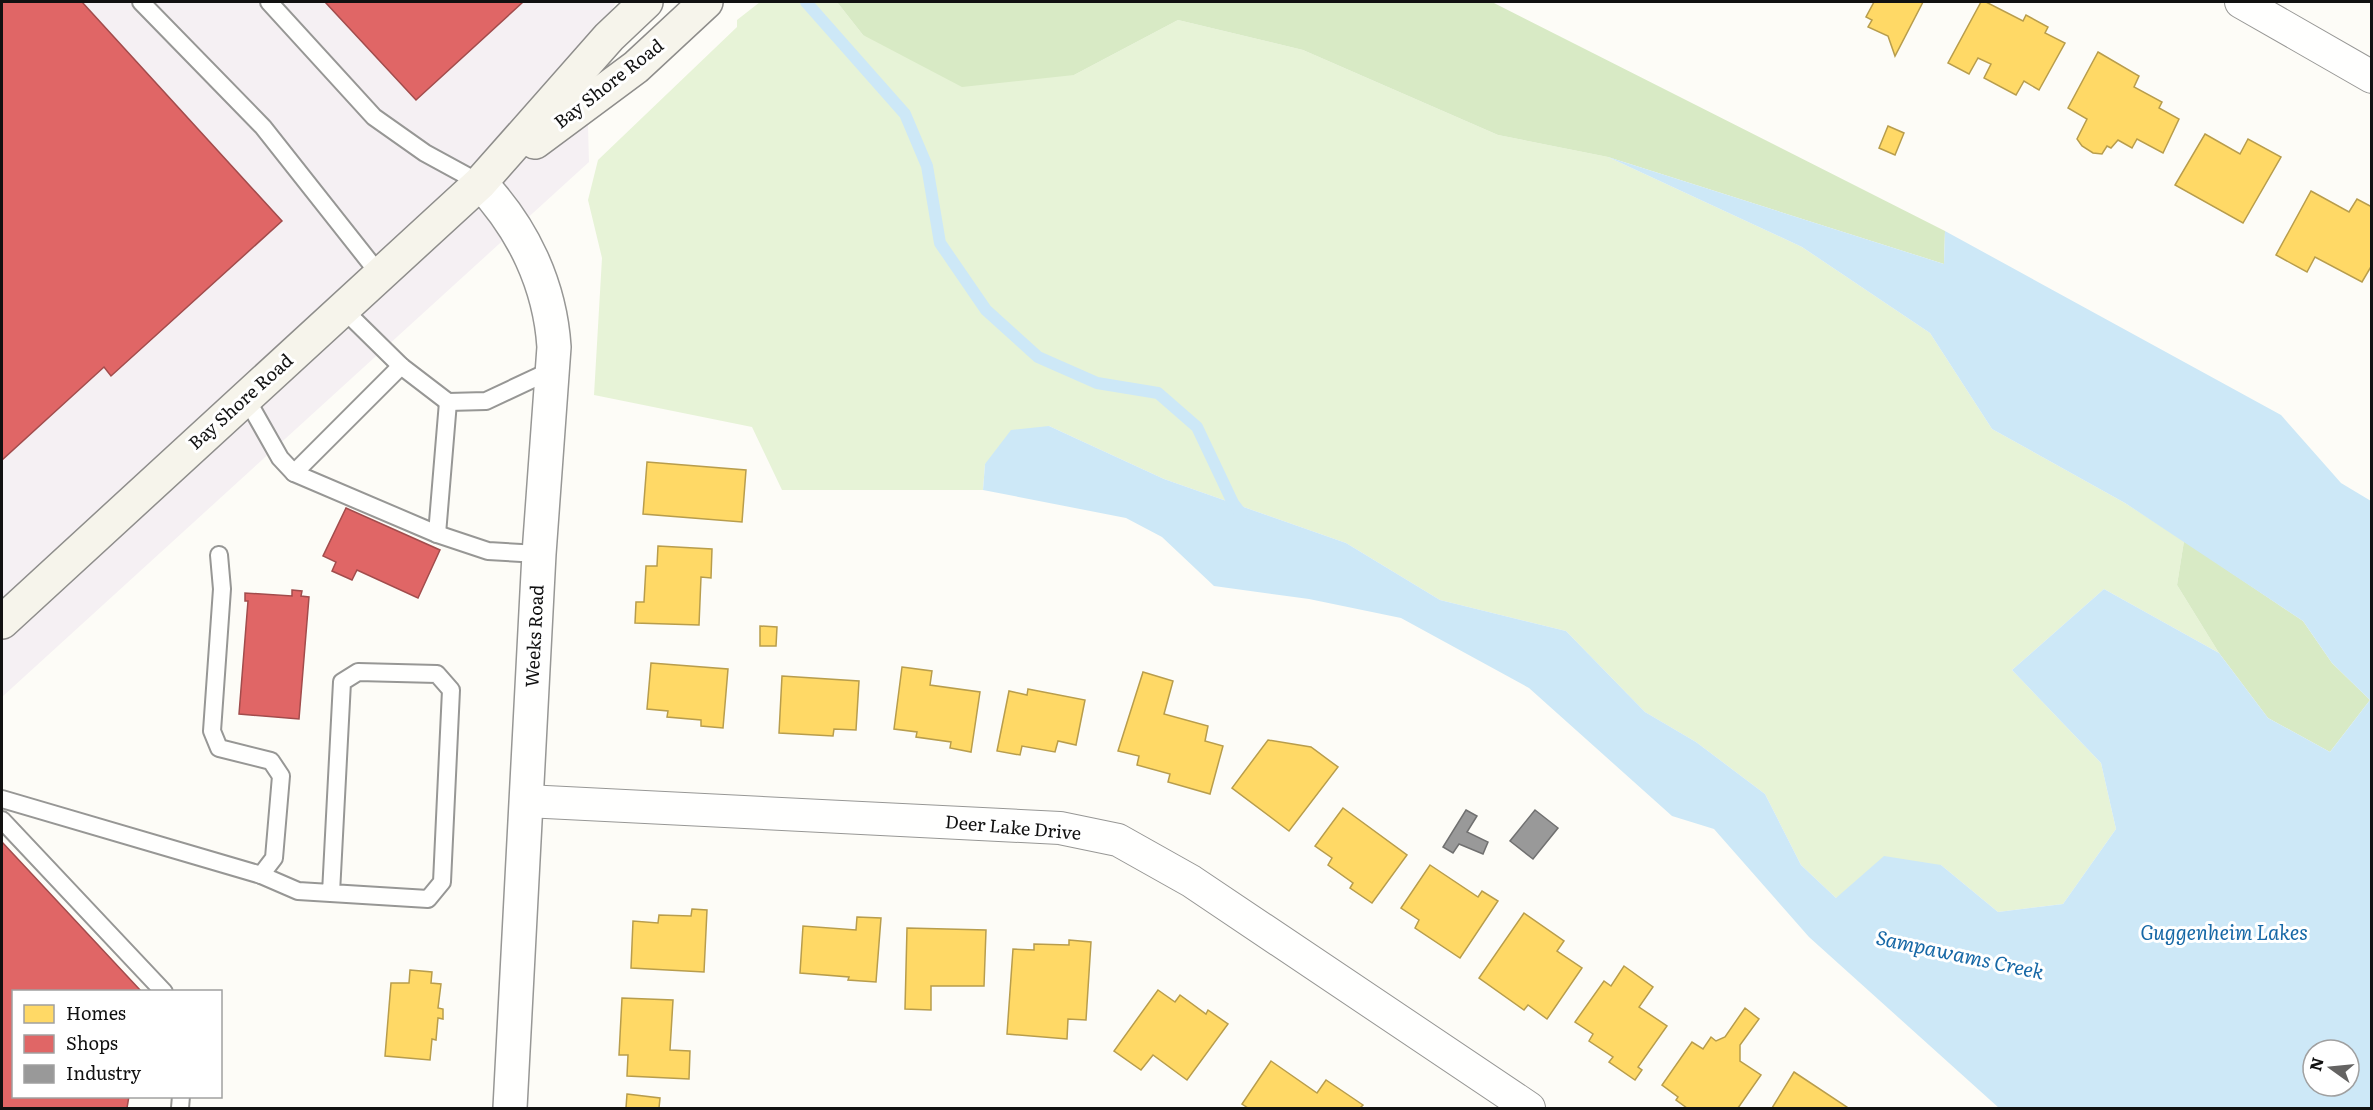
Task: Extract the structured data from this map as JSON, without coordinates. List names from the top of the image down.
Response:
{
  "streets": {
    "main road": ["Bay Shore Road"],
    "street": ["Weeks Road", "Deer Lake Drive"]
  },
  "crossings": [
    ["Bay Shore Road", "Weeks Road"],
    ["Weeks Road", "Deer Lake Drive"]
  ],
  "water": ["Guggenheim Lakes", "Sampawams Creek"],
  "legend": ["Homes", "Shops", "Industry"],
  "north": "left"
}
